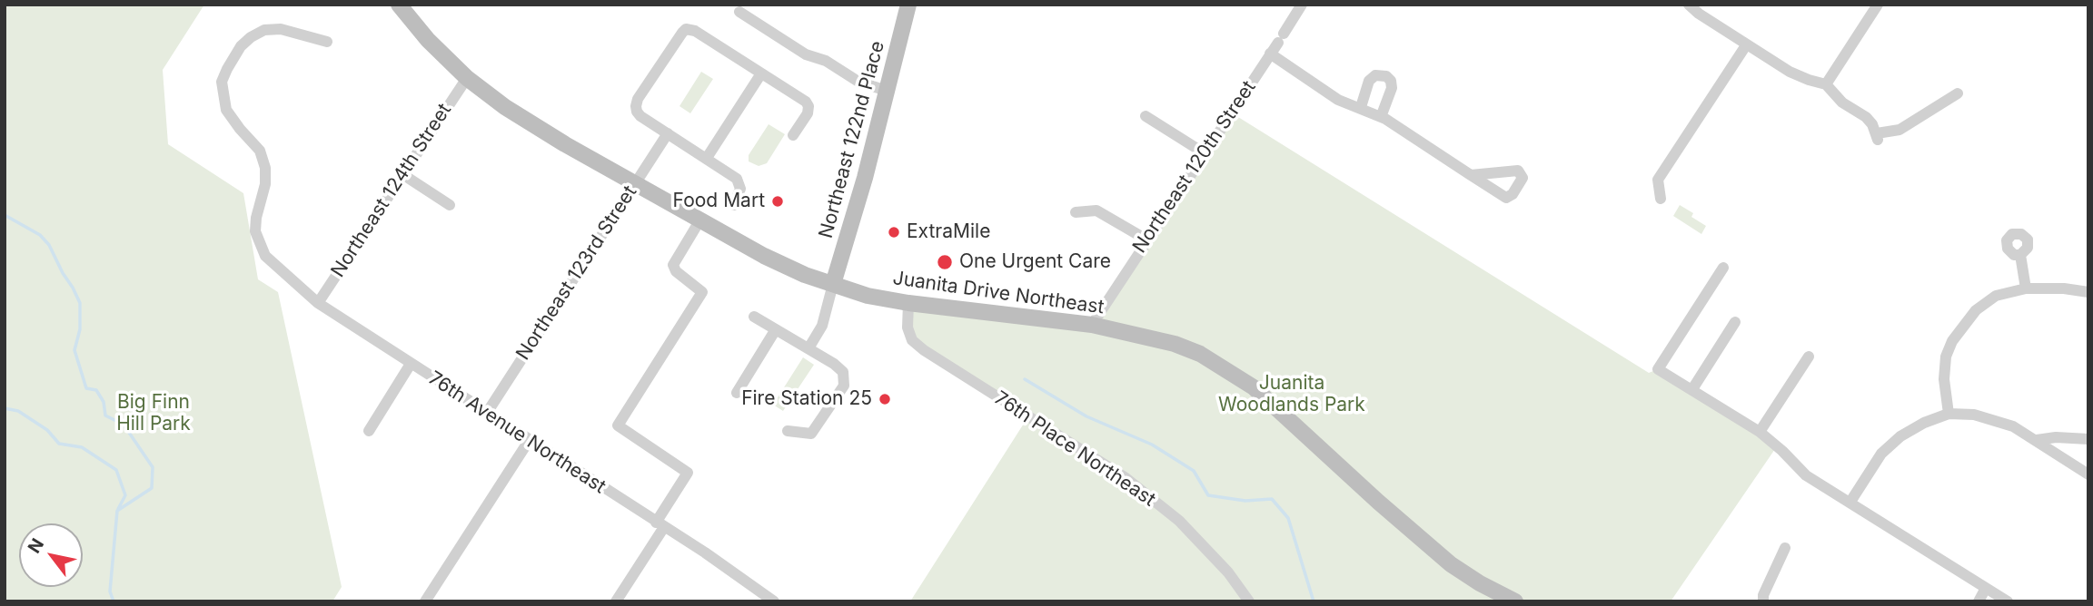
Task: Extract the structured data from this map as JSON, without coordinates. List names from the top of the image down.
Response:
{
  "streets": {
    "main road": ["Northeast 122nd Place", "Juanita Drive Northeast"],
    "street": [
      "Northeast 120th Street",
      "Northeast 124th Street",
      "Northeast 123rd Street",
      "76th Avenue Northeast",
      "76th Place Northeast"
    ]
  },
  "crossings": [
    ["Northeast 122nd Place", "Juanita Drive Northeast"],
    ["Northeast 120th Street", "Juanita Drive Northeast"],
    ["Northeast 124th Street", "Juanita Drive Northeast"],
    ["Northeast 124th Street", "76th Avenue Northeast"],
    ["Northeast 123rd Street", "Juanita Drive Northeast"],
    ["Northeast 123rd Street", "76th Avenue Northeast"],
    ["Juanita Drive Northeast", "76th Place Northeast"]
  ],
  "parks": ["Juanita Woodlands Park", "Big Finn Hill Park"],
  "places": [
    "Food Mart",
    "ExtraMile",
    "One Urgent Care",
    "Fire Station 25"
  ],
  "north": "top left"
}
